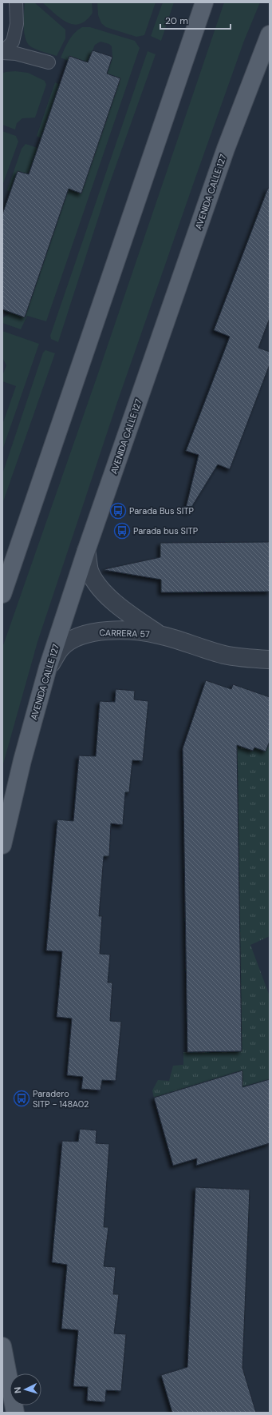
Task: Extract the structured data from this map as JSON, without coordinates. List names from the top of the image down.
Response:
{
  "streets": {
    "main road": ["AVENIDA CALLE 127"],
    "street": ["CARRERA 57"]
  },
  "crossings": [
    ["AVENIDA CALLE 127", "CARRERA 57"]
  ],
  "places": {
    "bus stop": ["Parada Bus SITP", "Parada bus SITP", "Paradero SITP - 148A02"]
  },
  "scale_bar": "20 m",
  "north": "left"
}
